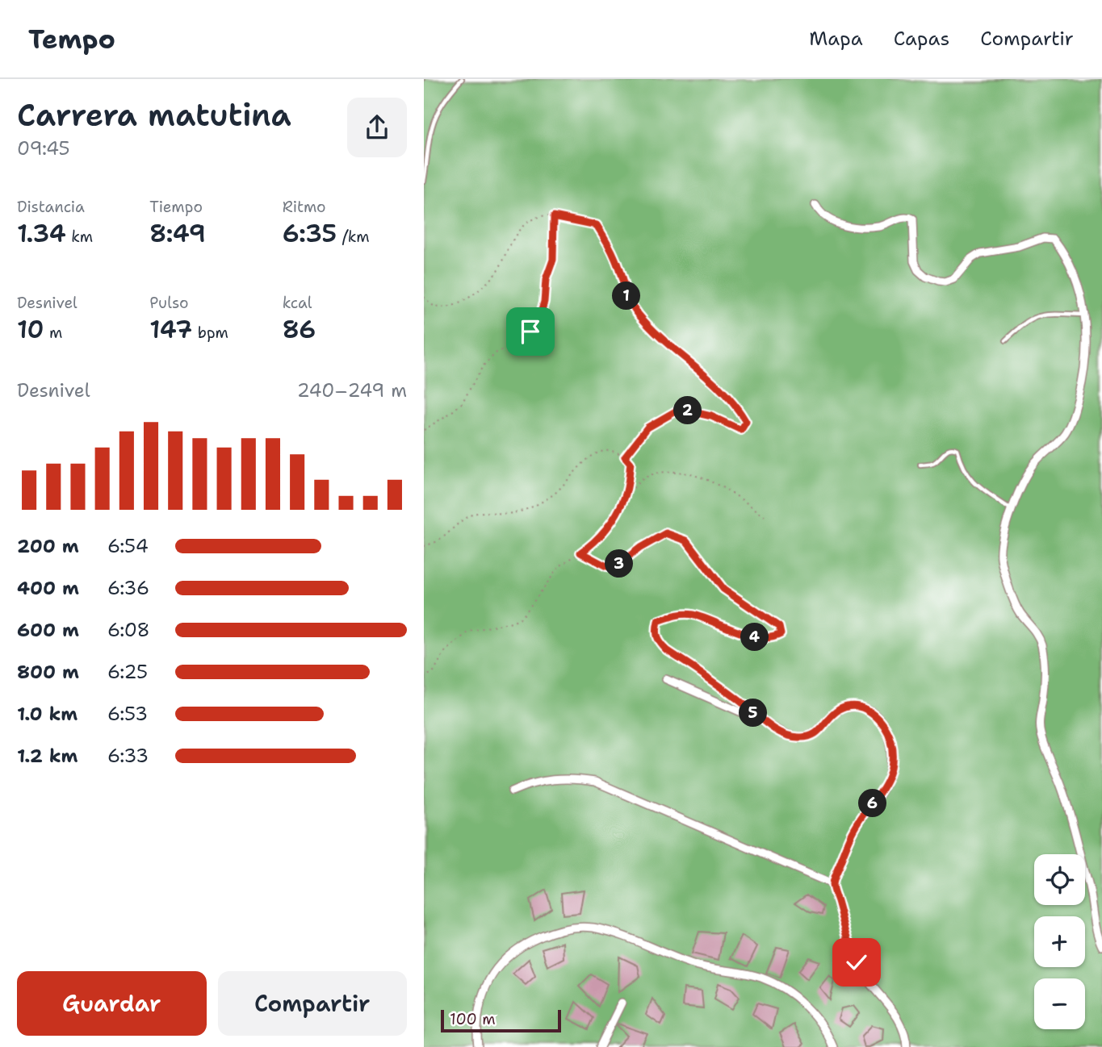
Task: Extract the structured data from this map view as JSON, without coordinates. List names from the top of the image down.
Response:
{
  "scale_bar": "100 m",
  "page": {
    "header": "Tempo",
    "nav": ["Mapa", "Capas", "Compartir"],
    "heading": ["Carrera matutina", "09:45"],
    "stats": [
      ["Distancia", "1.34 km"],
      ["Tiempo", "8:49"],
      ["Ritmo", "6:35 /km"],
      ["Desnivel", "10 m"],
      ["Pulso", "147 bpm"],
      ["kcal", "86"]
    ],
    "pins": [
      "1",
      "2",
      "3",
      "4",
      "5",
      "6"
    ],
    "chart": ["Desnivel", "240–249 m"],
    "list": [
      {
        "name": "200 m",
        "note": "6:54"
      },
      {
        "name": "400 m",
        "note": "6:36"
      },
      {
        "name": "600 m",
        "note": "6:08"
      },
      {
        "name": "800 m",
        "note": "6:25"
      },
      {
        "name": "1.0 km",
        "note": "6:53"
      },
      {
        "name": "1.2 km",
        "note": "6:33"
      }
    ],
    "map_buttons": ["+", "−"],
    "buttons": ["Guardar", "Compartir"],
    "scale": "100 m"
  }
}
